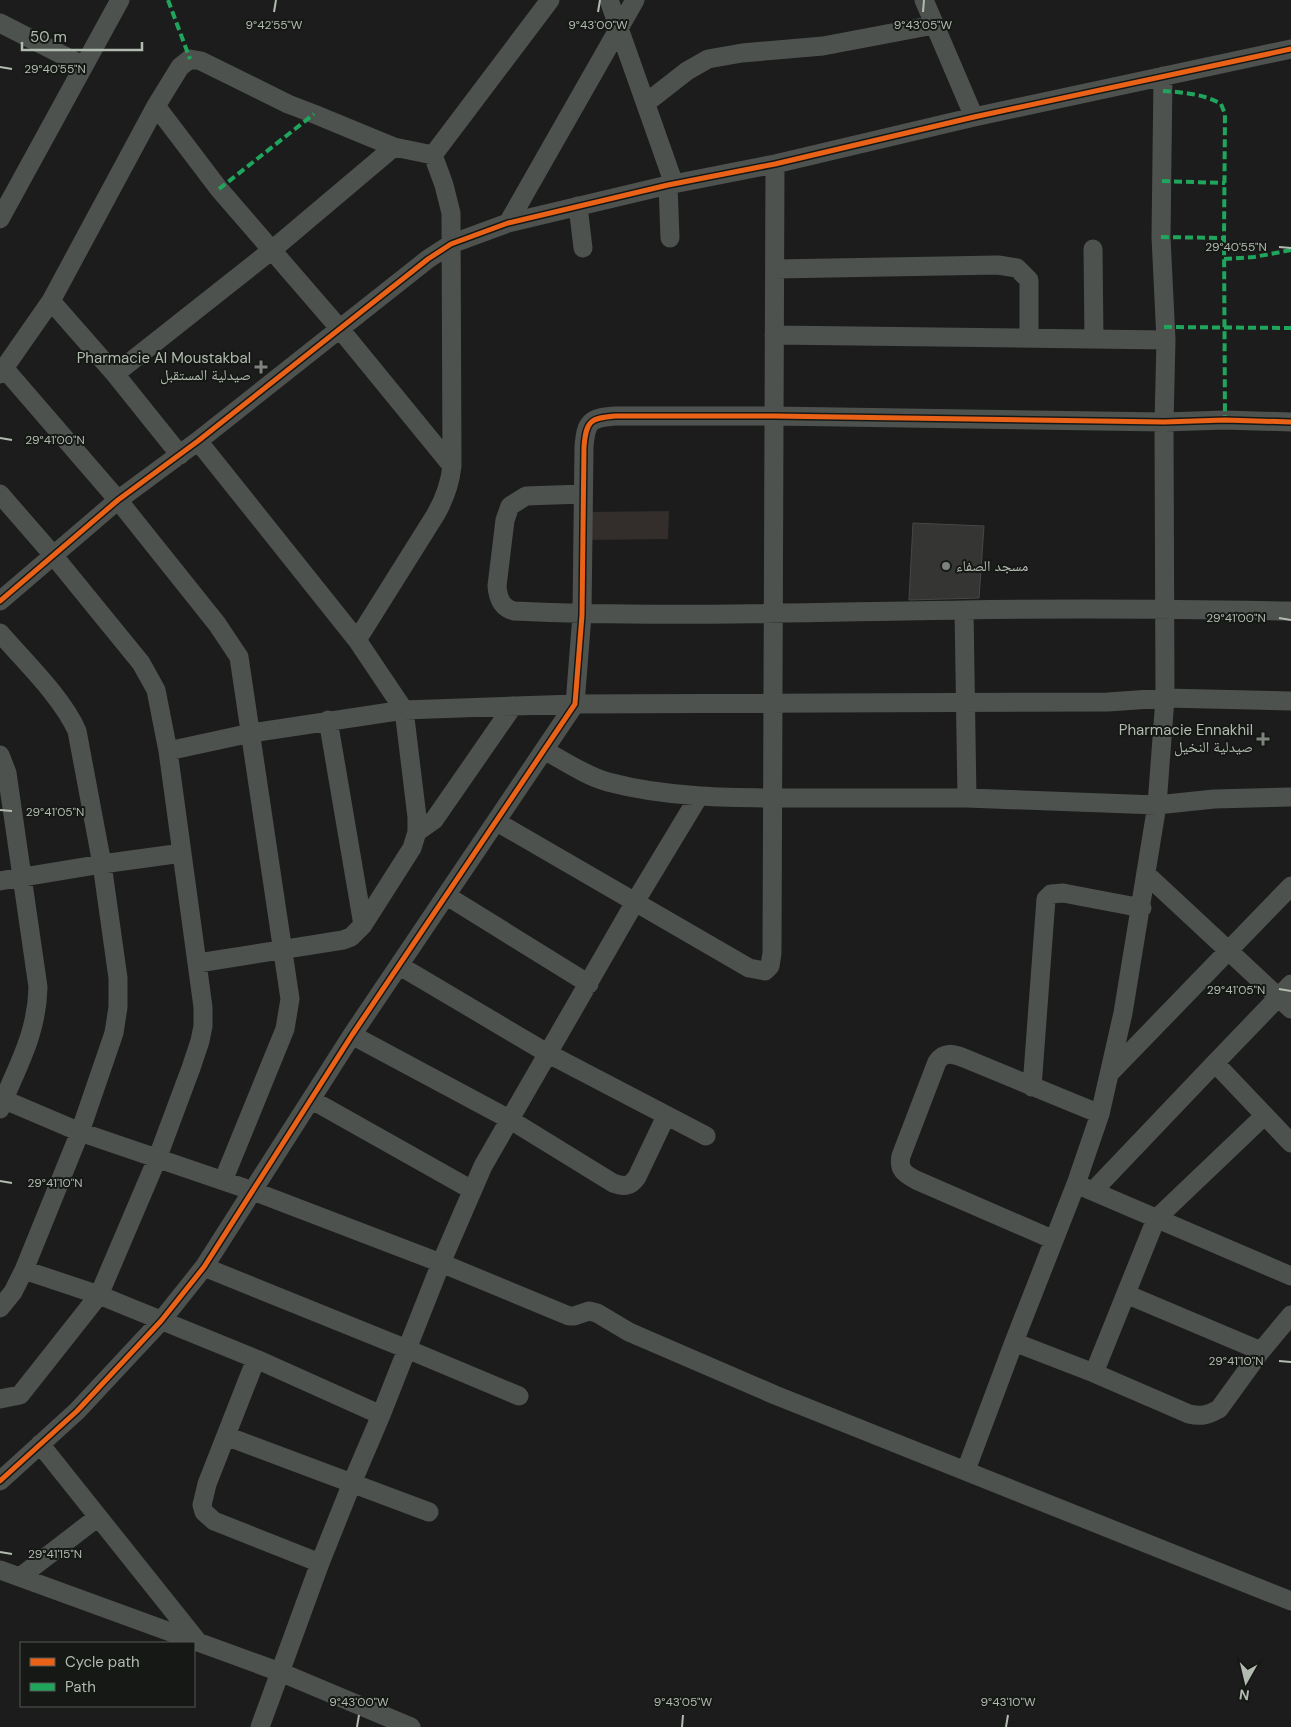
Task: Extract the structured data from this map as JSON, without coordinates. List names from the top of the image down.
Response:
{
  "places": {
    "health": ["Pharmacie Al Moustakbal صيدلية المستقبل", "Pharmacie Ennakhil صيدلية النخيل"],
    "other": ["مسجد الصفاء"]
  },
  "legend": ["Cycle path", "Path"],
  "scale_bar": "50 m",
  "north": "bottom",
  "coordinates": [
    "9°42'55\"W",
    "9°43'00\"W",
    "9°43'05\"W",
    "29°40'55\"N",
    "29°41'00\"N",
    "29°41'05\"N",
    "29°41'10\"N",
    "29°41'15\"N",
    "9°43'10\"W"
  ]
}
